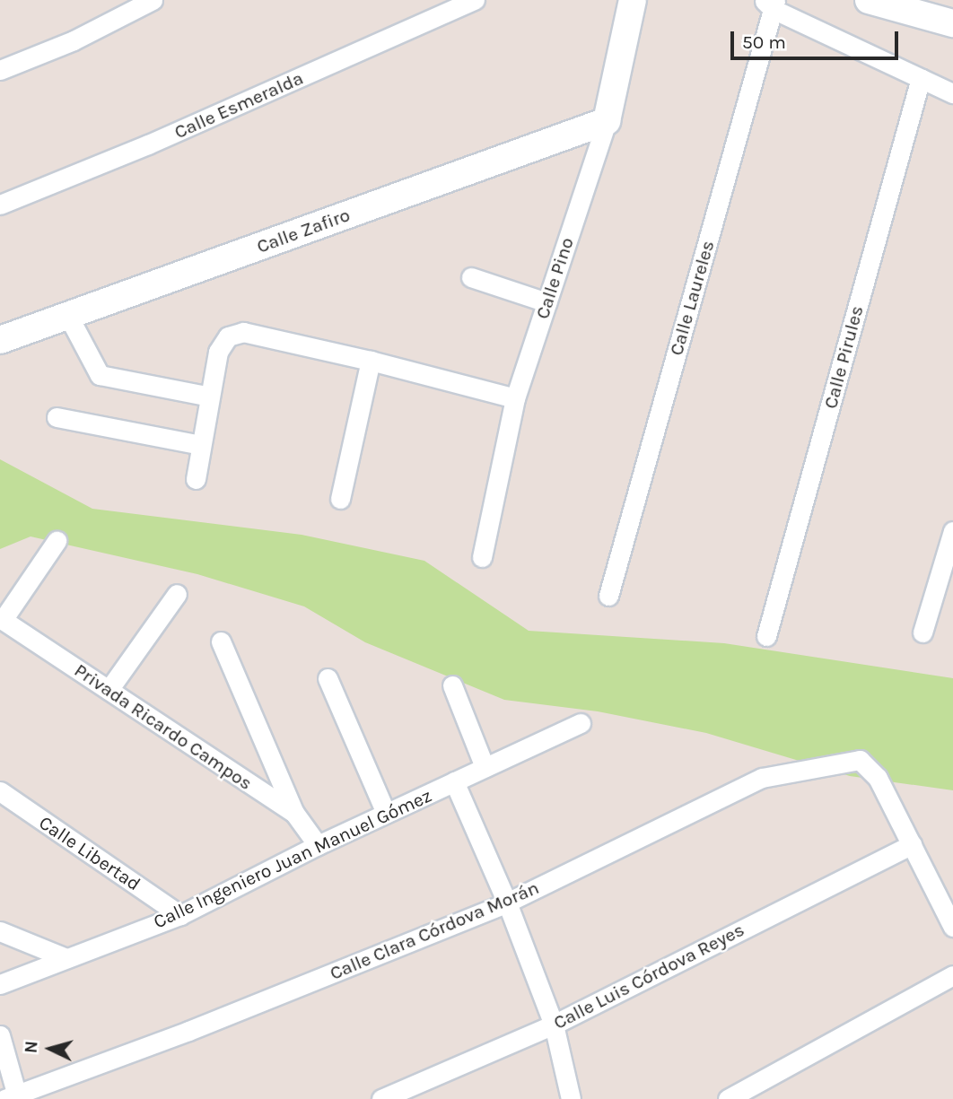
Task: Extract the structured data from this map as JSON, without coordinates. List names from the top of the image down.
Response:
{
  "streets": {
    "street": [
      "Calle Esmeralda",
      "Calle Zafiro",
      "Calle Pino",
      "Calle Laureles",
      "Calle Pirules",
      "Privada Ricardo Campos",
      "Calle Libertad",
      "Calle Ingeniero Juan Manuel Gómez",
      "Calle Clara Córdova Morán",
      "Calle Luis Córdova Reyes"
    ]
  },
  "crossings": [
    ["Calle Zafiro", "Calle Pino"],
    ["Privada Ricardo Campos", "Calle Ingeniero Juan Manuel Gómez"],
    ["Calle Libertad", "Calle Ingeniero Juan Manuel Gómez"],
    ["Calle Clara Córdova Morán", "Calle Luis Córdova Reyes"]
  ],
  "scale_bar": "50 m",
  "north": "left"
}
